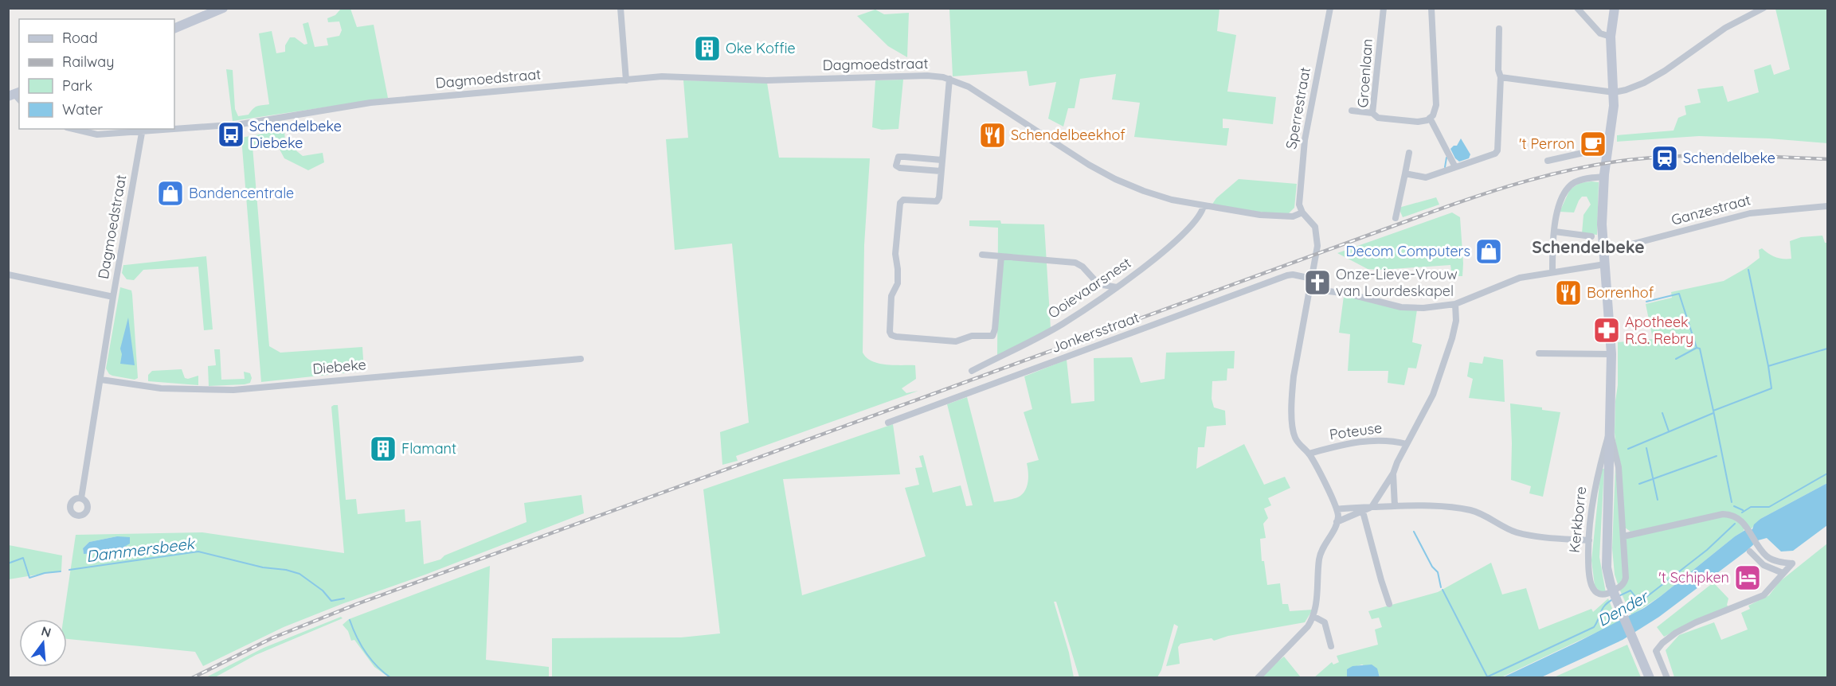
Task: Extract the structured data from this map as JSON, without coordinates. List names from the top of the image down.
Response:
{
  "streets": {
    "street": [
      "Dagmoedstraat",
      "Groenlaan",
      "Sperrestraat",
      "Ganzestraat",
      "Ooievaarsnest",
      "Jonkersstraat",
      "Diebeke",
      "Poteuse",
      "Kerkborre"
    ]
  },
  "crossings": [
    ["Dagmoedstraat", "Sperrestraat"],
    ["Dagmoedstraat", "Ooievaarsnest"],
    ["Ganzestraat", "Kerkborre"]
  ],
  "districts": ["Schendelbeke"],
  "water": ["Dammersbeek", "Dender"],
  "places": {
    "building": ["Oke Koffie", "Flamant"],
    "bus stop": ["Schendelbeke Diebeke"],
    "restaurant": ["Schendelbeekhof", "Borrenhof"],
    "cafe": ["'t Perron"],
    "station": ["Schendelbeke"],
    "shop": ["Bandencentrale", "Decom Computers"],
    "church": ["Onze-Lieve-Vrouw van Lourdeskapel"],
    "pharmacy": ["Apotheek R.G. Rebry"],
    "hotel": ["'t Schipken"]
  },
  "legend": [
    "Road",
    "Railway",
    "Park",
    "Water"
  ],
  "north": "top"
}
